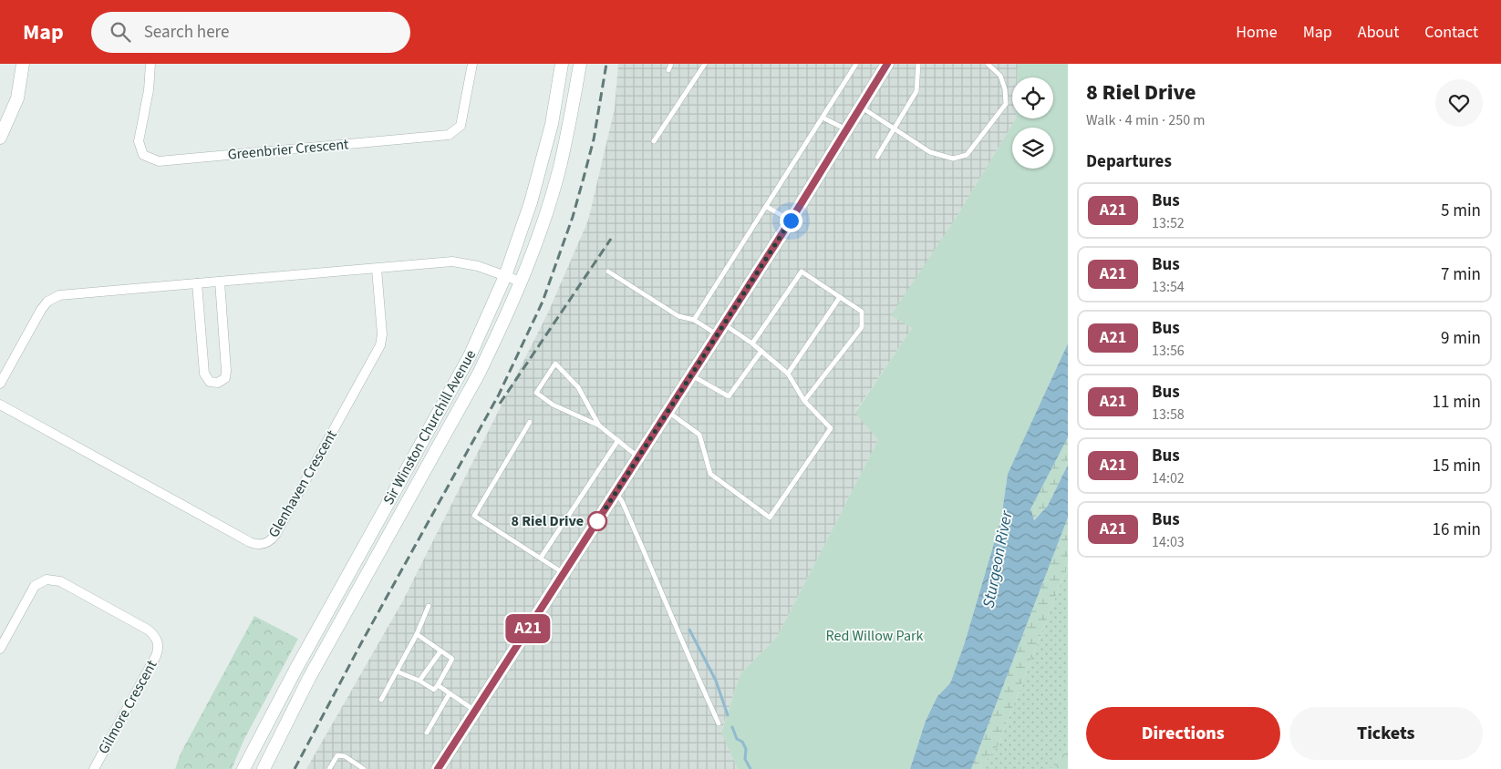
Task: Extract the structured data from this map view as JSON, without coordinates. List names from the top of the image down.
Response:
{
  "streets": {
    "main road": ["Sir Winston Churchill Avenue"],
    "street": ["Greenbrier Crescent", "Glenhaven Crescent", "Gilmore Crescent"]
  },
  "water": ["Sturgeon River"],
  "parks": ["Red Willow Park"],
  "places": ["8 Riel Drive"],
  "lines": ["bus line A21"],
  "page": {
    "header": "Map",
    "search": "Search here",
    "nav": [
      "Home",
      "Map",
      "About",
      "Contact"
    ],
    "on_map": "A21",
    "heading": [
      ["8 Riel Drive", "Walk · 4 min · 250 m"],
      "Departures"
    ],
    "list": [
      {
        "mark": "A21",
        "name": "Bus",
        "note": "13:52",
        "value": "5 min"
      },
      {
        "mark": "A21",
        "name": "Bus",
        "note": "13:54",
        "value": "7 min"
      },
      {
        "mark": "A21",
        "name": "Bus",
        "note": "13:56",
        "value": "9 min"
      },
      {
        "mark": "A21",
        "name": "Bus",
        "note": "13:58",
        "value": "11 min"
      },
      {
        "mark": "A21",
        "name": "Bus",
        "note": "14:02",
        "value": "15 min"
      },
      {
        "mark": "A21",
        "name": "Bus",
        "note": "14:03",
        "value": "16 min"
      }
    ],
    "buttons": ["Directions", "Tickets"]
  }
}
